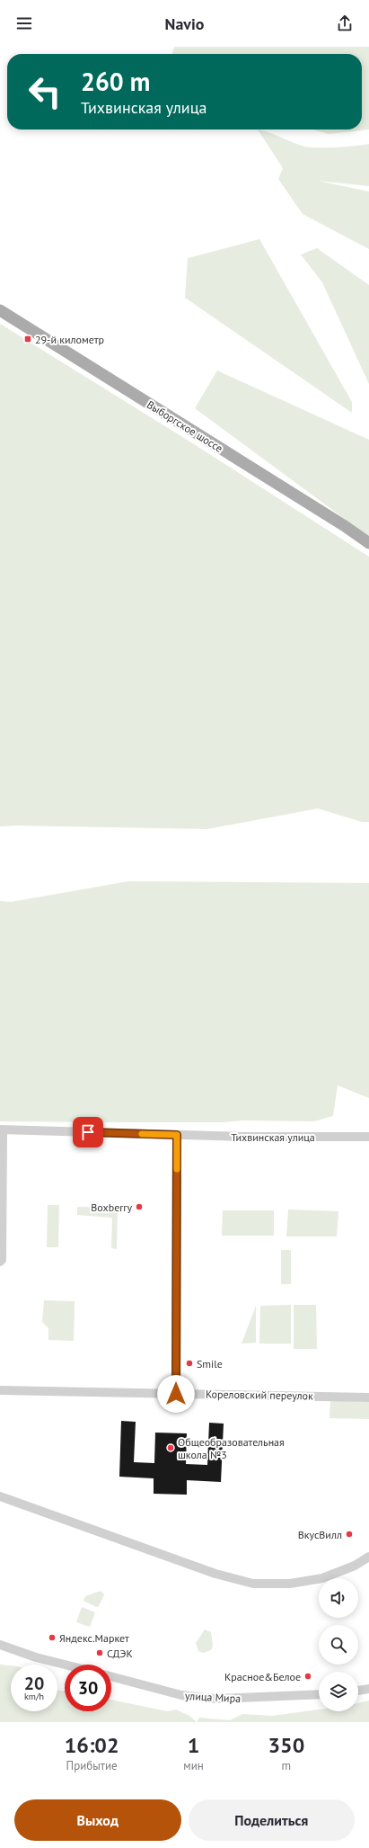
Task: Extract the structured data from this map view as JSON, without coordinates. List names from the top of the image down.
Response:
{
  "streets": {
    "main road": ["Выборгское шоссе"],
    "street": ["Тихвинская улица", "Кореловский переулок", "улица Мира"]
  },
  "places": {
    "transit": ["29-й километр"],
    "other": [
      "Boxberry",
      "Smile",
      "Общеобразовательная школа №3",
      "ВкусВилл",
      "Яндекс.Маркет",
      "СДЭК",
      "Красное&Белое"
    ]
  },
  "page": {
    "header": "Navio",
    "turn": ["260 m", "Тихвинская улица"],
    "speed": "20 km/h",
    "limit": "30",
    "eta": [
      "16:02",
      "Прибытие",
      "1",
      "мин",
      "350",
      "m"
    ],
    "buttons": ["Выход", "Поделиться"]
  }
}
